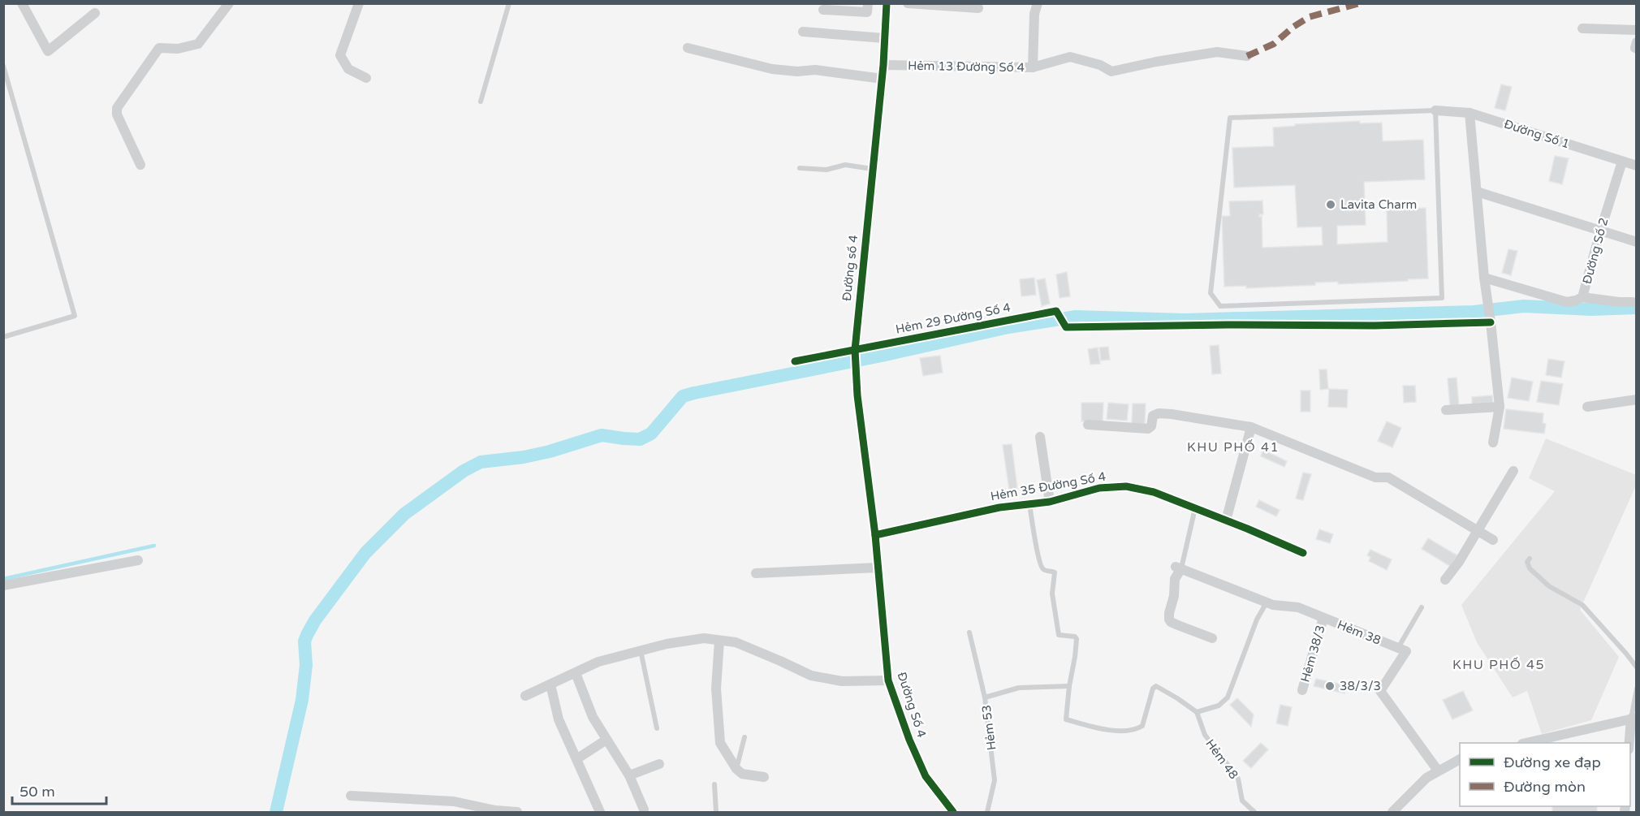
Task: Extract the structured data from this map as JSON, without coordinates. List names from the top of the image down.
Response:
{
  "streets": {
    "street": [
      "Hẻm 13 Đường Số 4",
      "Đường Số 1",
      "Đường Số 2",
      "Đường số 4",
      "Hẻm 29 Đường Số 4",
      "Hẻm 35 Đường Số 4",
      "Hẻm 38",
      "Hẻm 38/3",
      "Đường Số 4"
    ],
    "lane": ["Hẻm 53", "Hẻm 48"]
  },
  "crossings": [
    ["Hẻm 13 Đường Số 4", "Đường số 4"],
    ["Đường Số 1", "Đường Số 2"],
    ["Đường số 4", "Hẻm 29 Đường Số 4"],
    ["Đường số 4", "Hẻm 35 Đường Số 4"],
    ["Đường số 4", "Đường Số 4"],
    ["Hẻm 35 Đường Số 4", "Đường Số 4"],
    ["Hẻm 38", "Hẻm 38/3"]
  ],
  "districts": ["KHU PHỐ 41", "KHU PHỐ 45"],
  "places": ["Lavita Charm", "38/3/3"],
  "legend": ["Đường xe đạp", "Đường mòn"],
  "scale_bar": "50 m"
}
